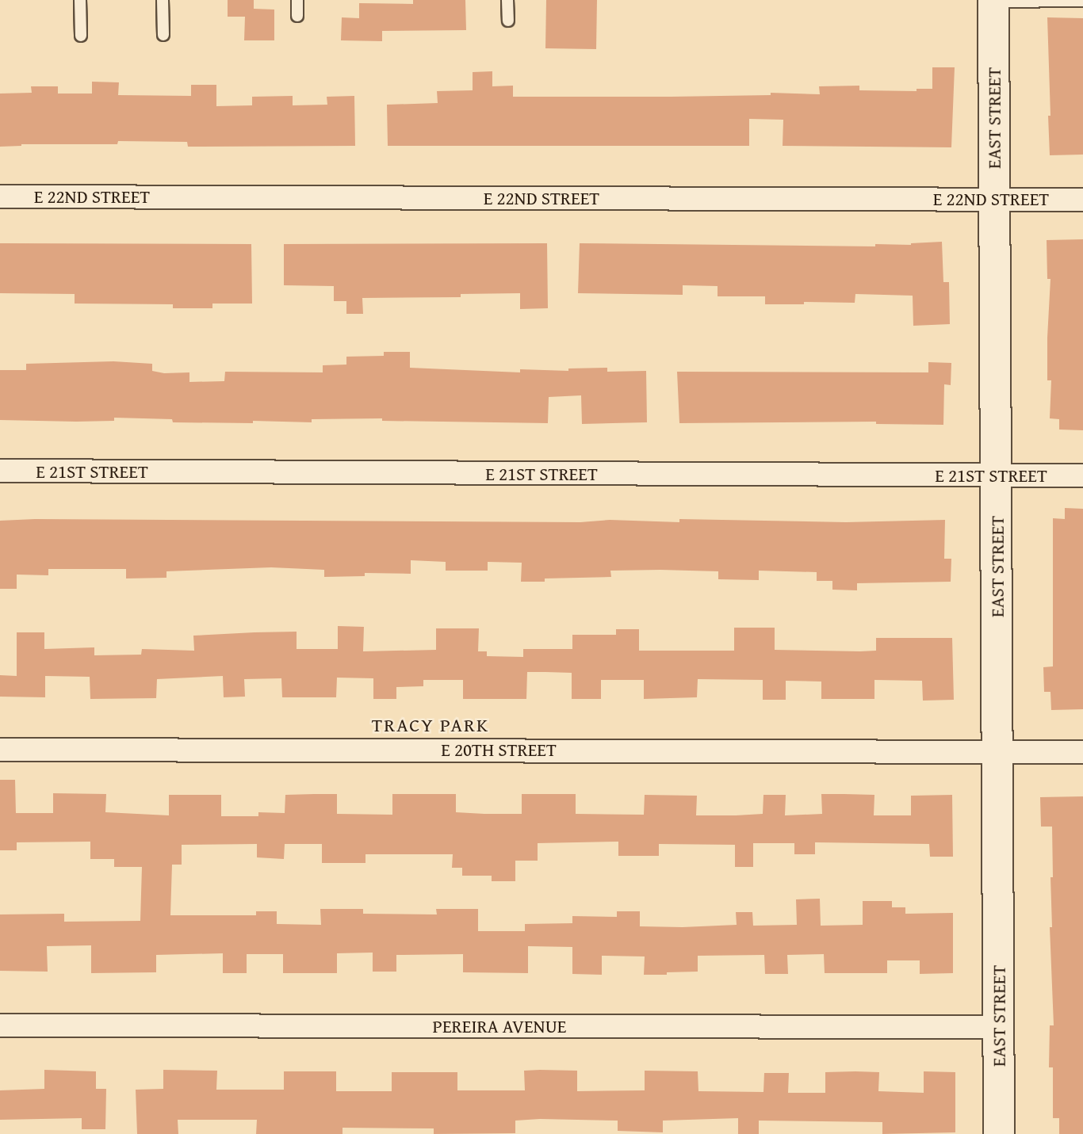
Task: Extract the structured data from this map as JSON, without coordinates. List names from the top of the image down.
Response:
{
  "streets": {
    "street": [
      "EAST STREET",
      "E 22ND STREET",
      "E 21ST STREET",
      "E 20TH STREET",
      "PEREIRA AVENUE"
    ]
  },
  "crossings": [
    ["EAST STREET", "E 22ND STREET"],
    ["EAST STREET", "E 21ST STREET"],
    ["EAST STREET", "E 20TH STREET"],
    ["EAST STREET", "PEREIRA AVENUE"]
  ],
  "districts": ["TRACY PARK"]
}
